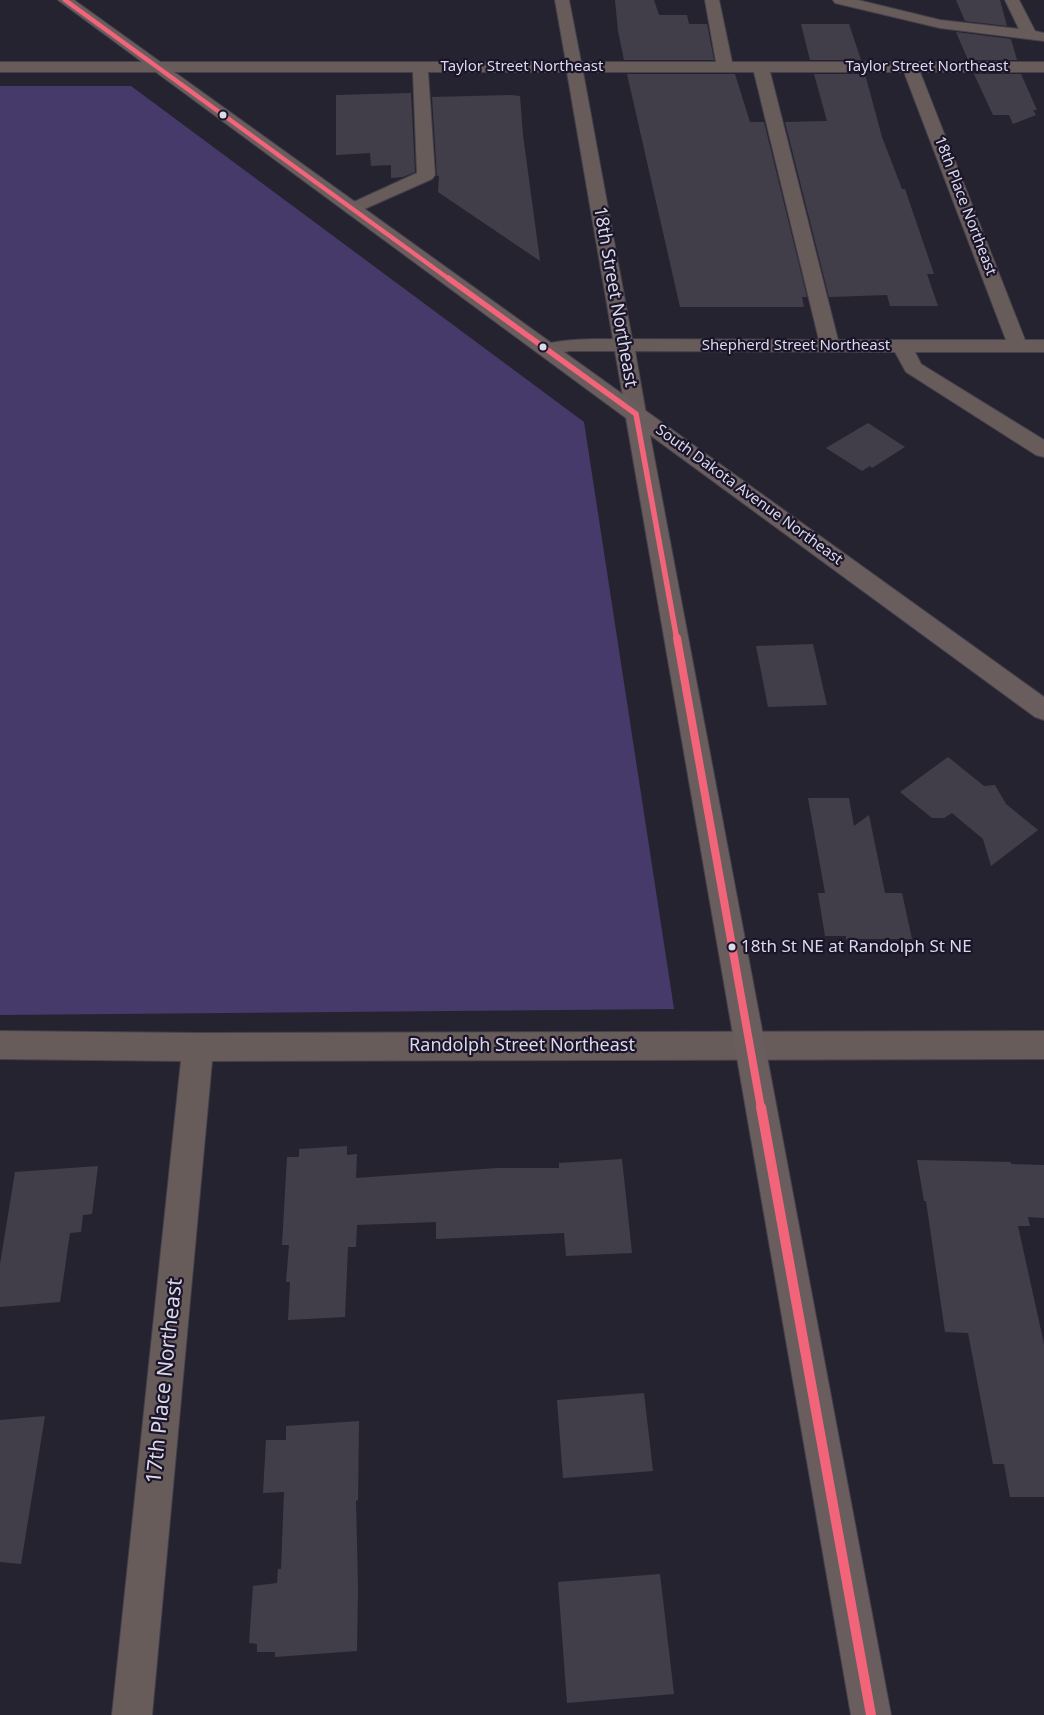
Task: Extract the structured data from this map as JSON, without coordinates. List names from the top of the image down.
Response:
{
  "streets": {
    "main road": ["18th Street Northeast", "South Dakota Avenue Northeast"],
    "street": [
      "Taylor Street Northeast",
      "18th Place Northeast",
      "Shepherd Street Northeast",
      "Randolph Street Northeast",
      "17th Place Northeast"
    ]
  },
  "crossings": [
    ["Taylor Street Northeast", "18th Place Northeast"],
    ["Taylor Street Northeast", "18th Street Northeast"],
    ["Taylor Street Northeast", "South Dakota Avenue Northeast"],
    ["18th Place Northeast", "Shepherd Street Northeast"],
    ["18th Street Northeast", "Shepherd Street Northeast"],
    ["18th Street Northeast", "South Dakota Avenue Northeast"],
    ["18th Street Northeast", "Randolph Street Northeast"],
    ["Shepherd Street Northeast", "South Dakota Avenue Northeast"],
    ["Randolph Street Northeast", "17th Place Northeast"]
  ],
  "places": ["18th St NE at Randolph St NE"]
}
